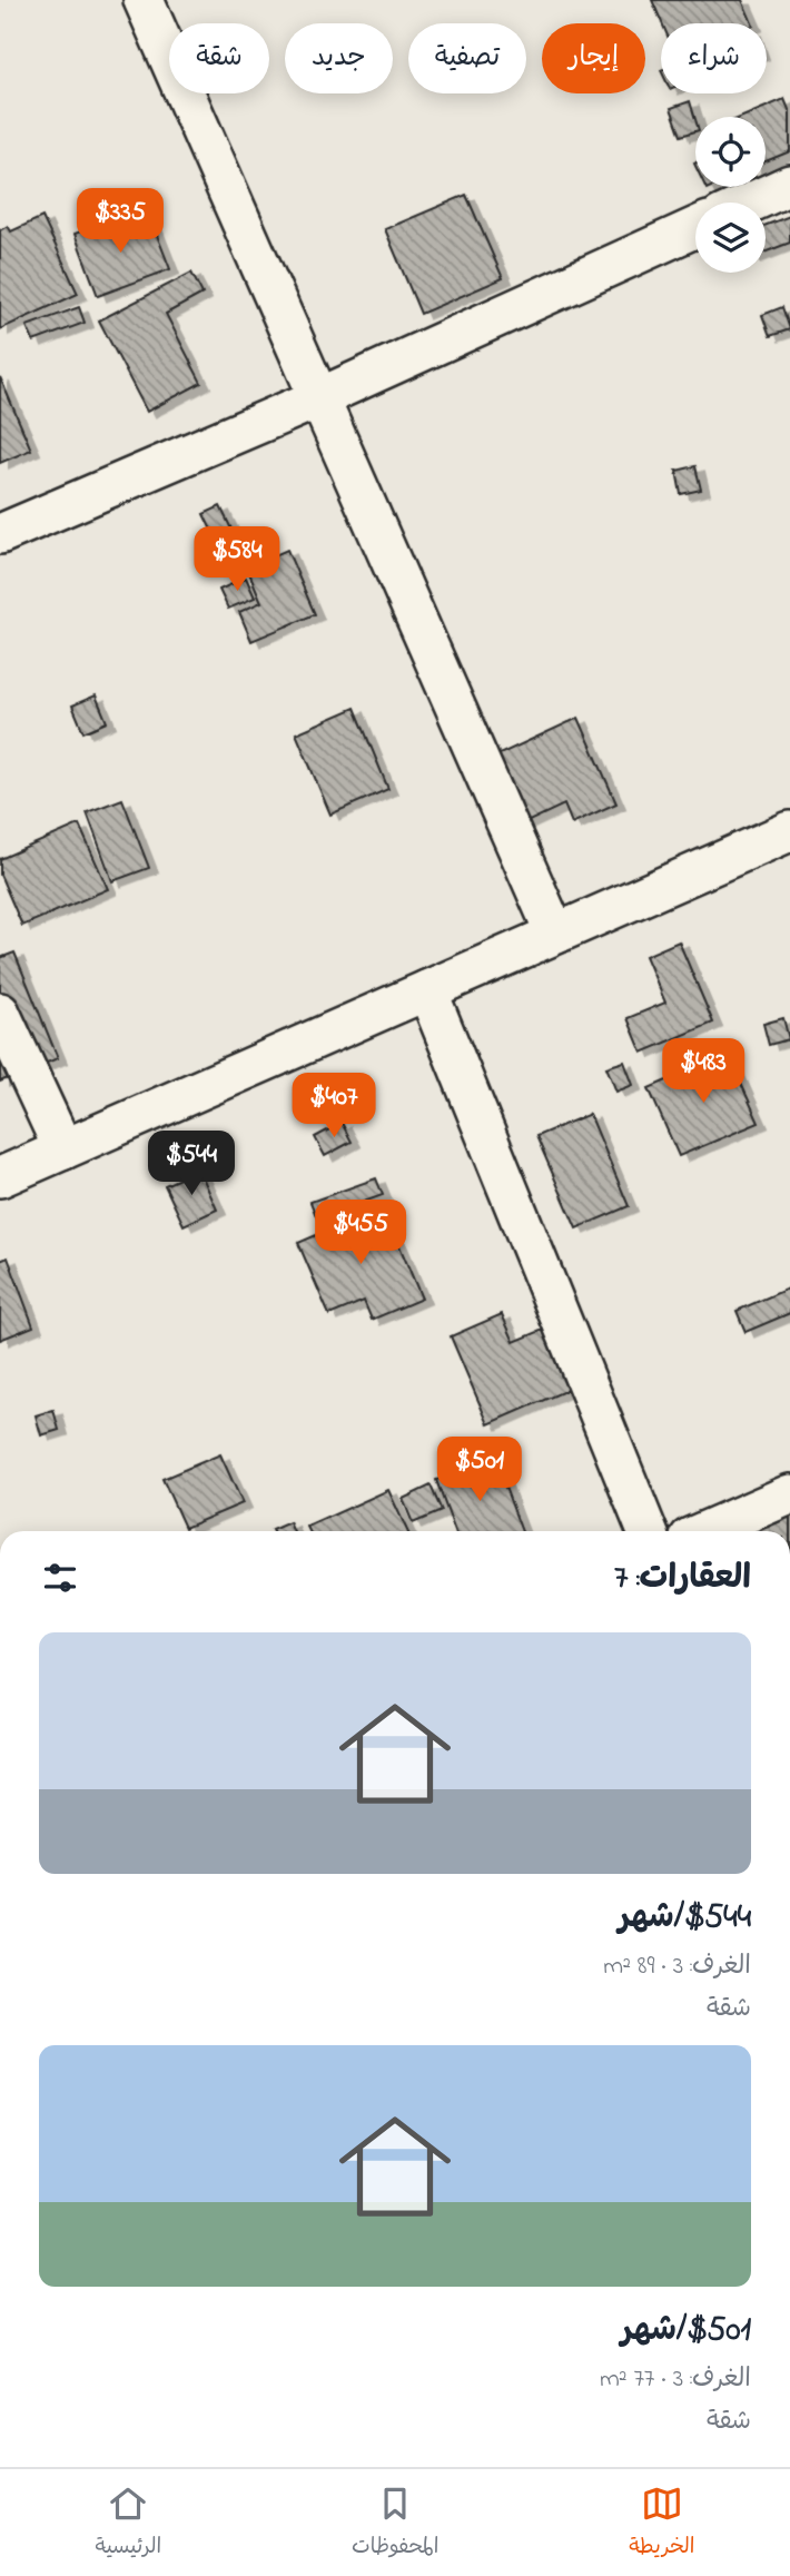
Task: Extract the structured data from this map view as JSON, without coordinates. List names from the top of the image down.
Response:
{
  "page": {
    "chip": [
      "شراء",
      "إيجار",
      "تصفية",
      "جديد",
      "شقة"
    ],
    "price": [
      "$335",
      "$584",
      "$483",
      "$407",
      "$544",
      "$455",
      "$501"
    ],
    "heading": "العقارات: 7",
    "list": [
      {
        "name": "$544/شهر",
        "note": "الغرف: 3 · 89 m² · شقة"
      },
      {
        "name": "$501/شهر",
        "note": "الغرف: 3 · 77 m² · شقة"
      }
    ],
    "tabs": ["الخريطة", "المحفوظات", "الرئيسية"]
  }
}
